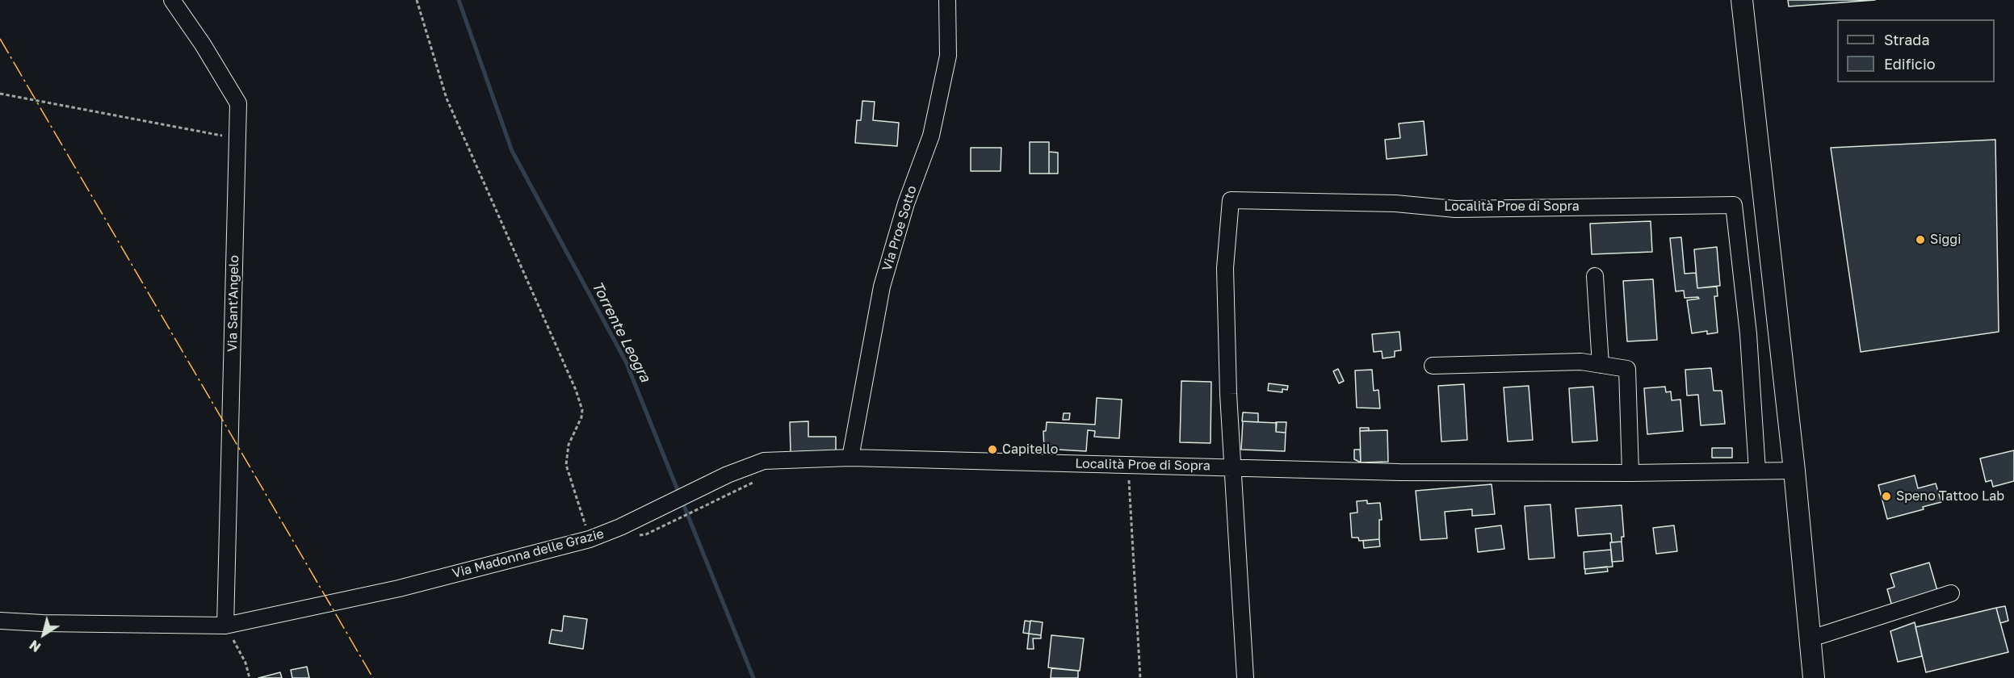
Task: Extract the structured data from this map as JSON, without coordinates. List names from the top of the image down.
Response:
{
  "streets": {
    "street": [
      "Località Proe di Sopra",
      "Via Proe Sotto",
      "Via Sant'Angelo",
      "Via Madonna delle Grazie"
    ]
  },
  "crossings": [
    ["Località Proe di Sopra", "Via Proe Sotto"],
    ["Località Proe di Sopra", "Via Madonna delle Grazie"],
    ["Via Proe Sotto", "Via Madonna delle Grazie"],
    ["Via Sant'Angelo", "Via Madonna delle Grazie"]
  ],
  "water": ["Torrente Leogra"],
  "places": ["Siggi", "Capitello", "Speno Tattoo Lab"],
  "legend": ["Strada", "Edificio"],
  "north": "bottom left"
}
